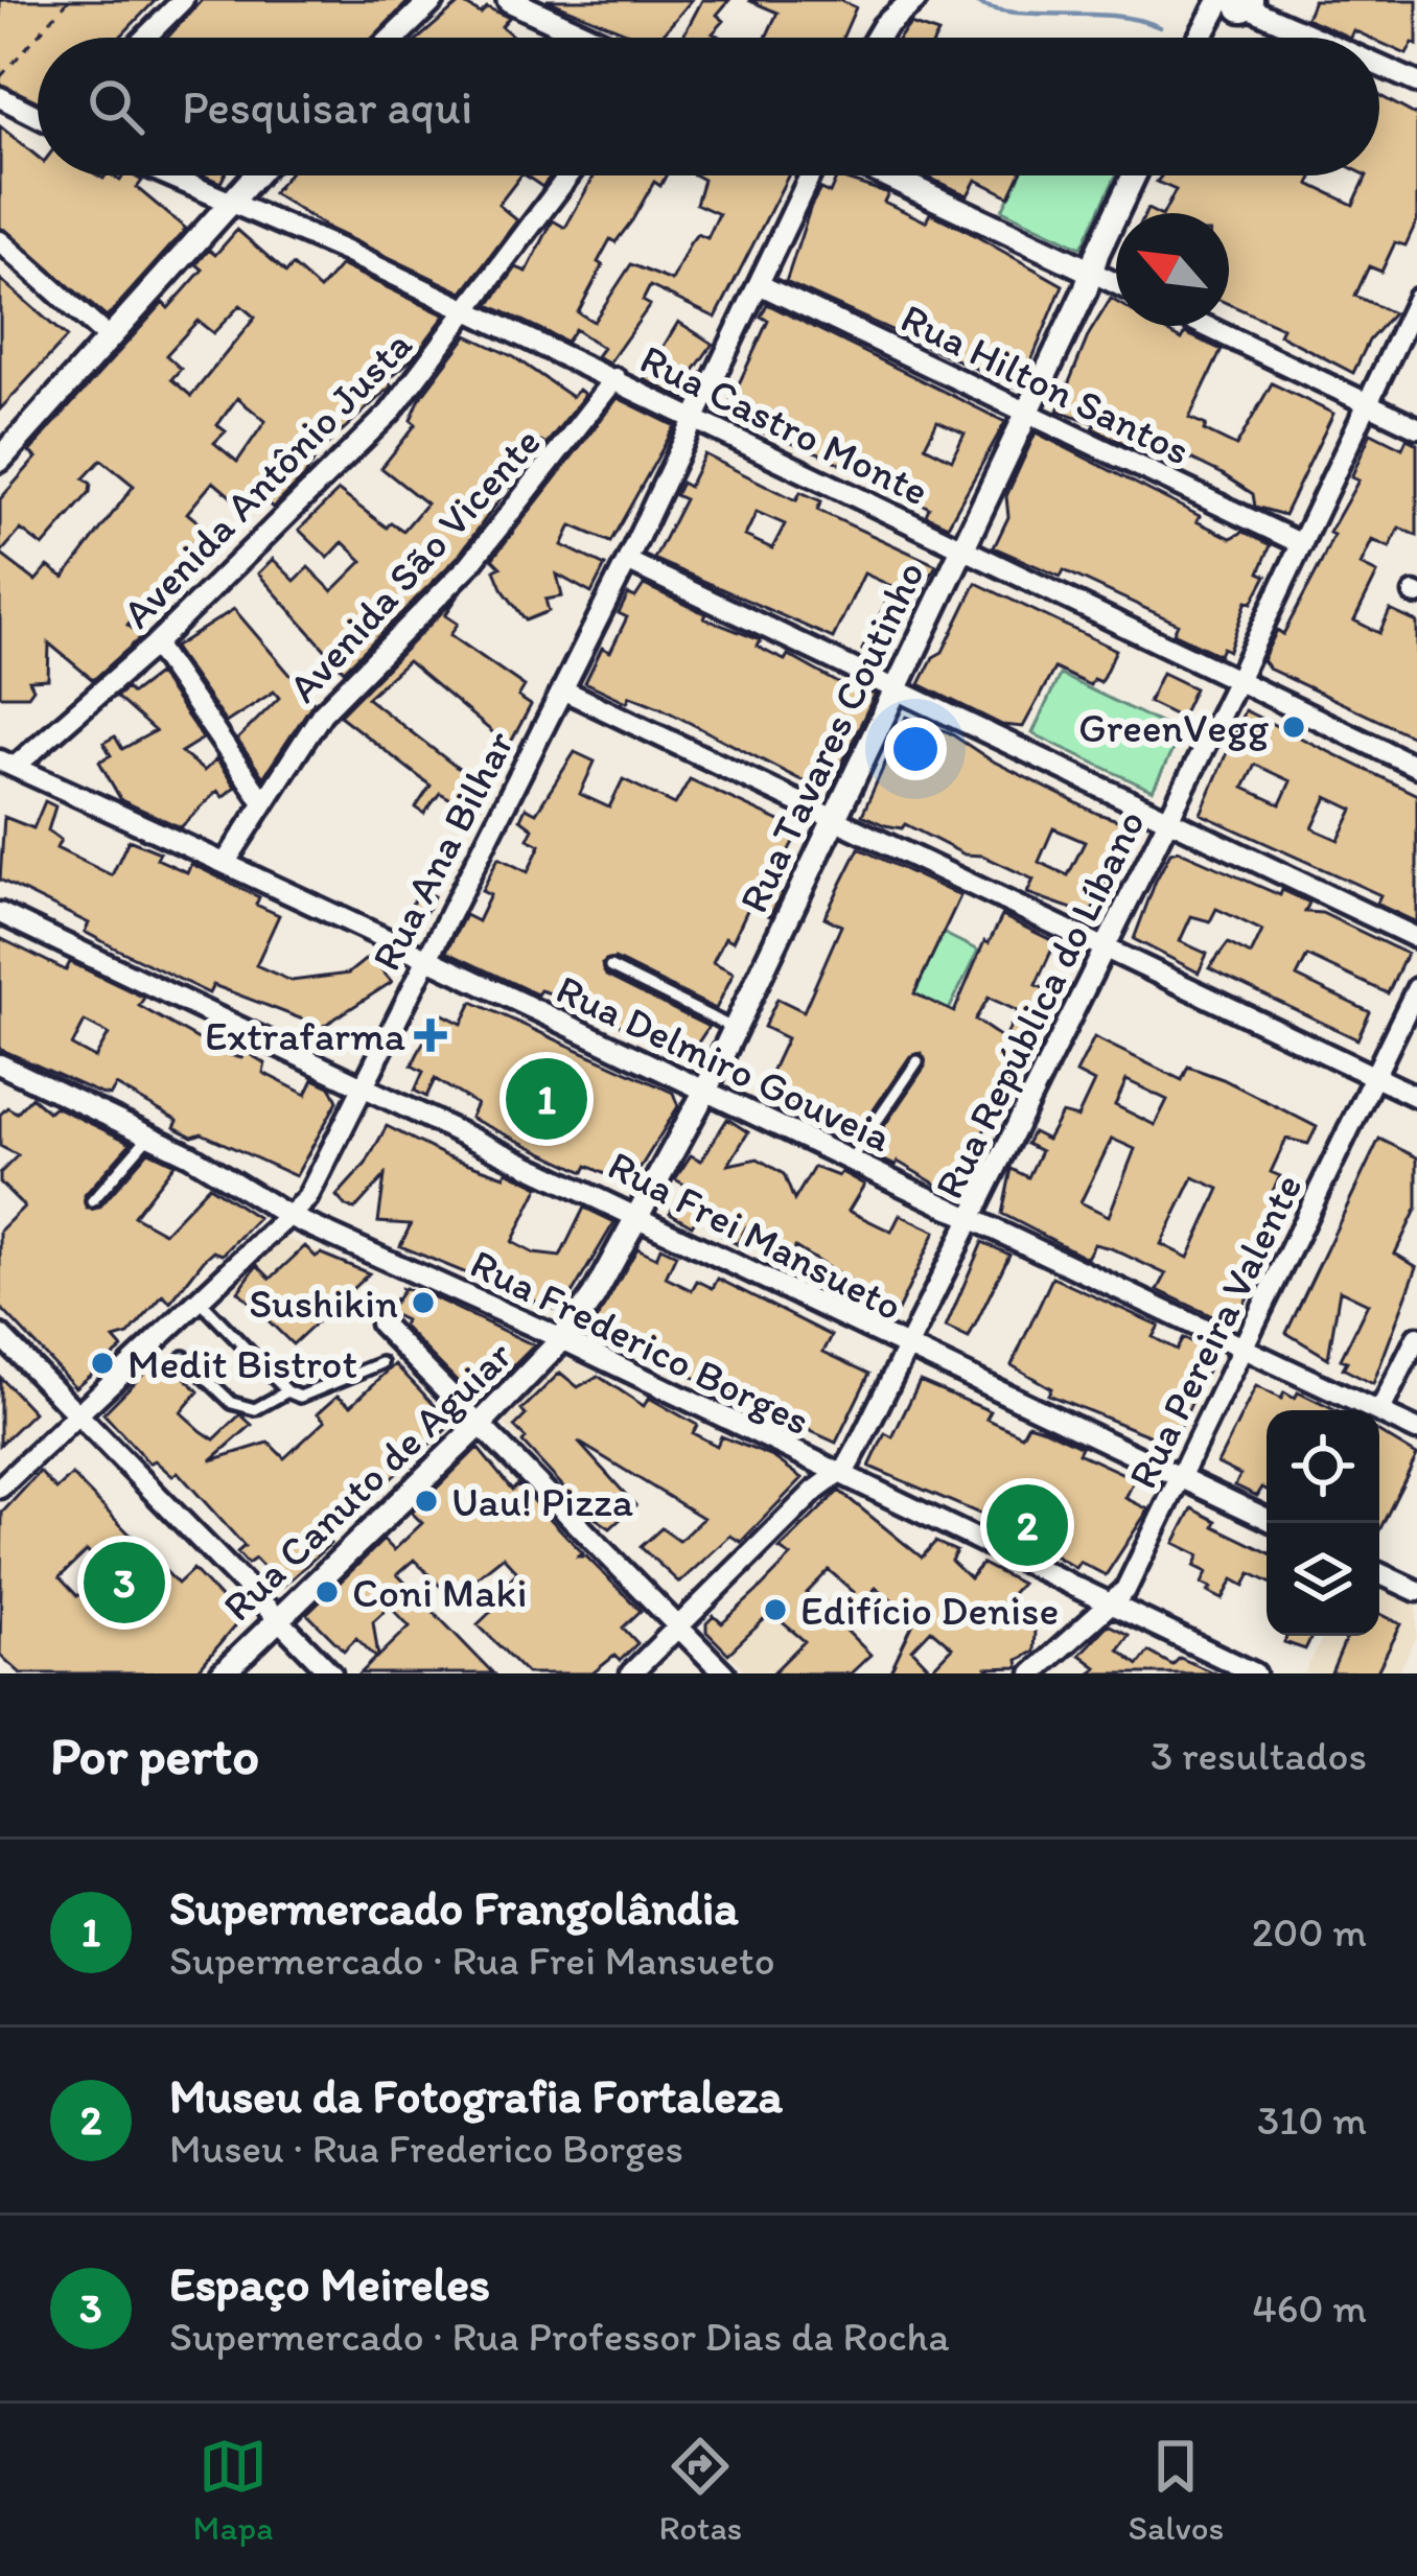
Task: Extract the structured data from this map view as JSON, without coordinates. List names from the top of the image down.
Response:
{
  "streets": {
    "street": [
      "Rua Hilton Santos",
      "Rua Castro Monte",
      "Avenida Antônio Justa",
      "Avenida São Vicente",
      "Rua Tavares Coutinho",
      "Rua Ana Bilhar",
      "Rua República do Líbano",
      "Rua Delmiro Gouveia",
      "Rua Frei Mansueto",
      "Rua Pereira Valente",
      "Rua Frederico Borges",
      "Rua Canuto de Aguiar"
    ]
  },
  "crossings": [
    ["Rua Hilton Santos", "Rua Tavares Coutinho"],
    ["Rua Hilton Santos", "Rua Ana Bilhar"],
    ["Rua Hilton Santos", "Rua República do Líbano"],
    ["Rua Castro Monte", "Avenida Antônio Justa"],
    ["Rua Castro Monte", "Avenida São Vicente"],
    ["Rua Castro Monte", "Rua Tavares Coutinho"],
    ["Rua Castro Monte", "Rua Ana Bilhar"],
    ["Rua Castro Monte", "Rua República do Líbano"],
    ["Avenida Antônio Justa", "Rua Delmiro Gouveia"],
    ["Avenida São Vicente", "Rua Delmiro Gouveia"],
    ["Rua Tavares Coutinho", "Rua Delmiro Gouveia"],
    ["Rua Tavares Coutinho", "Rua Frei Mansueto"],
    ["Rua Tavares Coutinho", "Rua Frederico Borges"],
    ["Rua Tavares Coutinho", "Rua Canuto de Aguiar"],
    ["Rua Ana Bilhar", "Rua Delmiro Gouveia"],
    ["Rua Ana Bilhar", "Rua Frei Mansueto"],
    ["Rua Ana Bilhar", "Rua Frederico Borges"],
    ["Rua República do Líbano", "Rua Delmiro Gouveia"],
    ["Rua República do Líbano", "Rua Frei Mansueto"],
    ["Rua República do Líbano", "Rua Frederico Borges"],
    ["Rua Delmiro Gouveia", "Rua Pereira Valente"],
    ["Rua Frei Mansueto", "Rua Pereira Valente"],
    ["Rua Pereira Valente", "Rua Frederico Borges"],
    ["Rua Frederico Borges", "Rua Canuto de Aguiar"]
  ],
  "places": {
    "other": [
      "GreenVegg",
      "Sushikin",
      "Medit Bistrot",
      "Uau! Pizza",
      "Coni Maki",
      "Edifício Denise"
    ],
    "health": ["Extrafarma"]
  },
  "north": "top left",
  "page": {
    "search": "Pesquisar aqui",
    "pins": ["1", "2", "3"],
    "heading": ["Por perto", "3 resultados"],
    "list": [
      {
        "mark": "1",
        "name": "Supermercado Frangolândia",
        "note": "Supermercado · Rua Frei Mansueto",
        "value": "200 m"
      },
      {
        "mark": "2",
        "name": "Museu da Fotografia Fortaleza",
        "note": "Museu · Rua Frederico Borges",
        "value": "310 m"
      },
      {
        "mark": "3",
        "name": "Espaço Meireles",
        "note": "Supermercado · Rua Professor Dias da Rocha",
        "value": "460 m"
      }
    ],
    "nav": ["Mapa", "Rotas", "Salvos"]
  }
}
